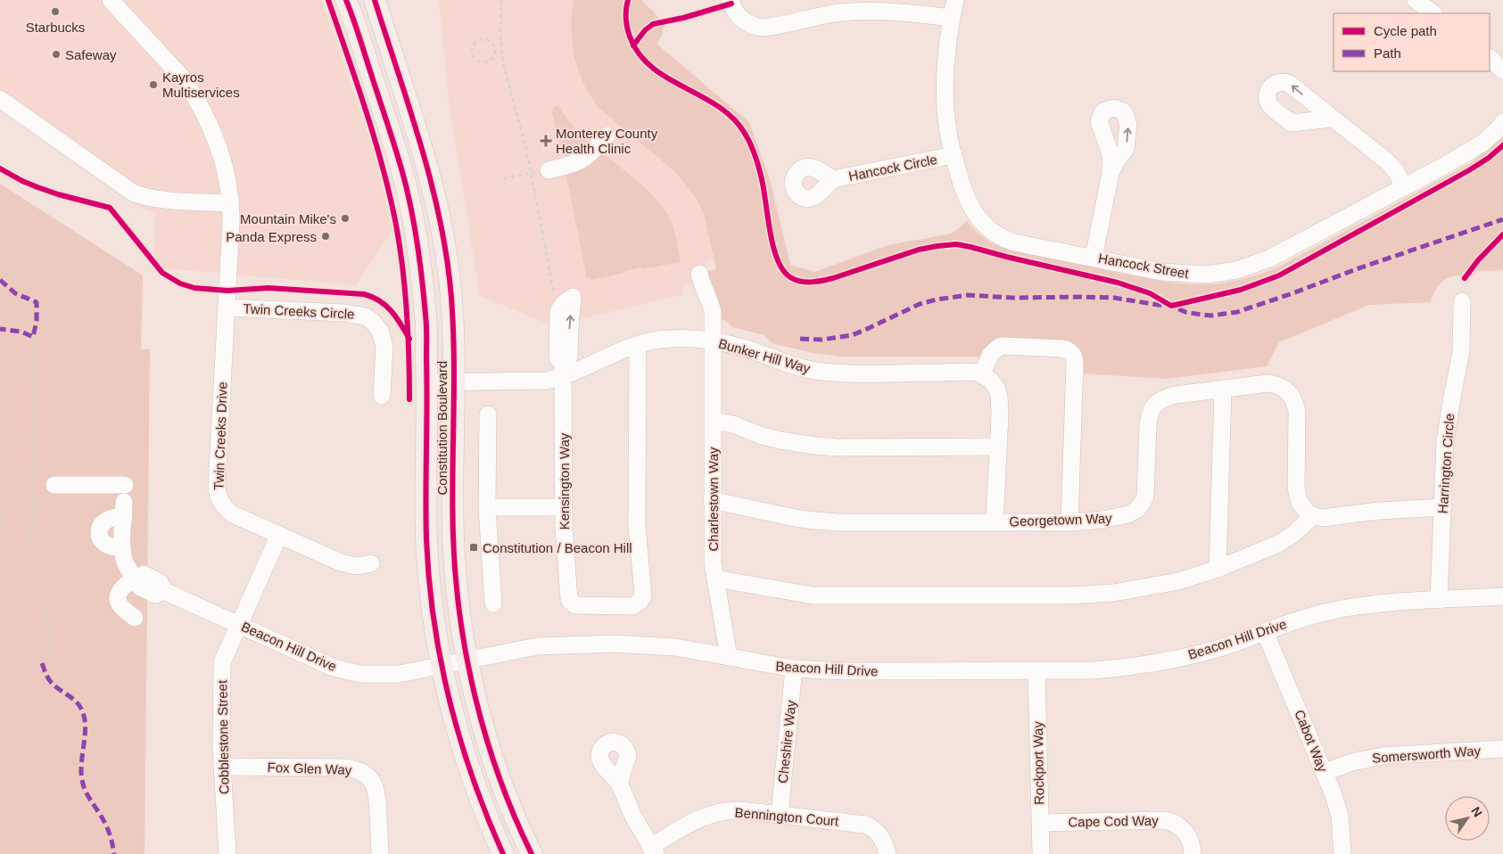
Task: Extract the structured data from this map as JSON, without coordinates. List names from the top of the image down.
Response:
{
  "streets": {
    "main road": ["Constitution Boulevard"],
    "street": [
      "Hancock Circle",
      "Hancock Street",
      "Twin Creeks Circle",
      "Bunker Hill Way",
      "Twin Creeks Drive",
      "Harrington Circle",
      "Kensington Way",
      "Charlestown Way",
      "Georgetown Way",
      "Beacon Hill Drive",
      "Cobblestone Street",
      "Cabot Way",
      "Cheshire Way",
      "Somersworth Way",
      "Rockport Way",
      "Fox Glen Way",
      "Bennington Court",
      "Cape Cod Way"
    ]
  },
  "crossings": [
    ["Hancock Circle", "Hancock Street"],
    ["Twin Creeks Circle", "Twin Creeks Drive"],
    ["Bunker Hill Way", "Constitution Boulevard"],
    ["Bunker Hill Way", "Kensington Way"],
    ["Bunker Hill Way", "Charlestown Way"],
    ["Constitution Boulevard", "Beacon Hill Drive"],
    ["Twin Creeks Drive", "Cobblestone Street"],
    ["Harrington Circle", "Beacon Hill Drive"],
    ["Charlestown Way", "Georgetown Way"],
    ["Charlestown Way", "Beacon Hill Drive"],
    ["Beacon Hill Drive", "Cobblestone Street"],
    ["Beacon Hill Drive", "Cabot Way"],
    ["Beacon Hill Drive", "Cheshire Way"],
    ["Beacon Hill Drive", "Rockport Way"],
    ["Cobblestone Street", "Fox Glen Way"],
    ["Cabot Way", "Somersworth Way"],
    ["Cheshire Way", "Bennington Court"],
    ["Rockport Way", "Cape Cod Way"]
  ],
  "places": {
    "other": [
      "Starbucks",
      "Safeway",
      "Kayros Multiservices",
      "Mountain Mike's",
      "Panda Express"
    ],
    "health": ["Monterey County Health Clinic"],
    "transit": ["Constitution / Beacon Hill"]
  },
  "legend": ["Cycle path", "Path"],
  "north": "top right"
}
